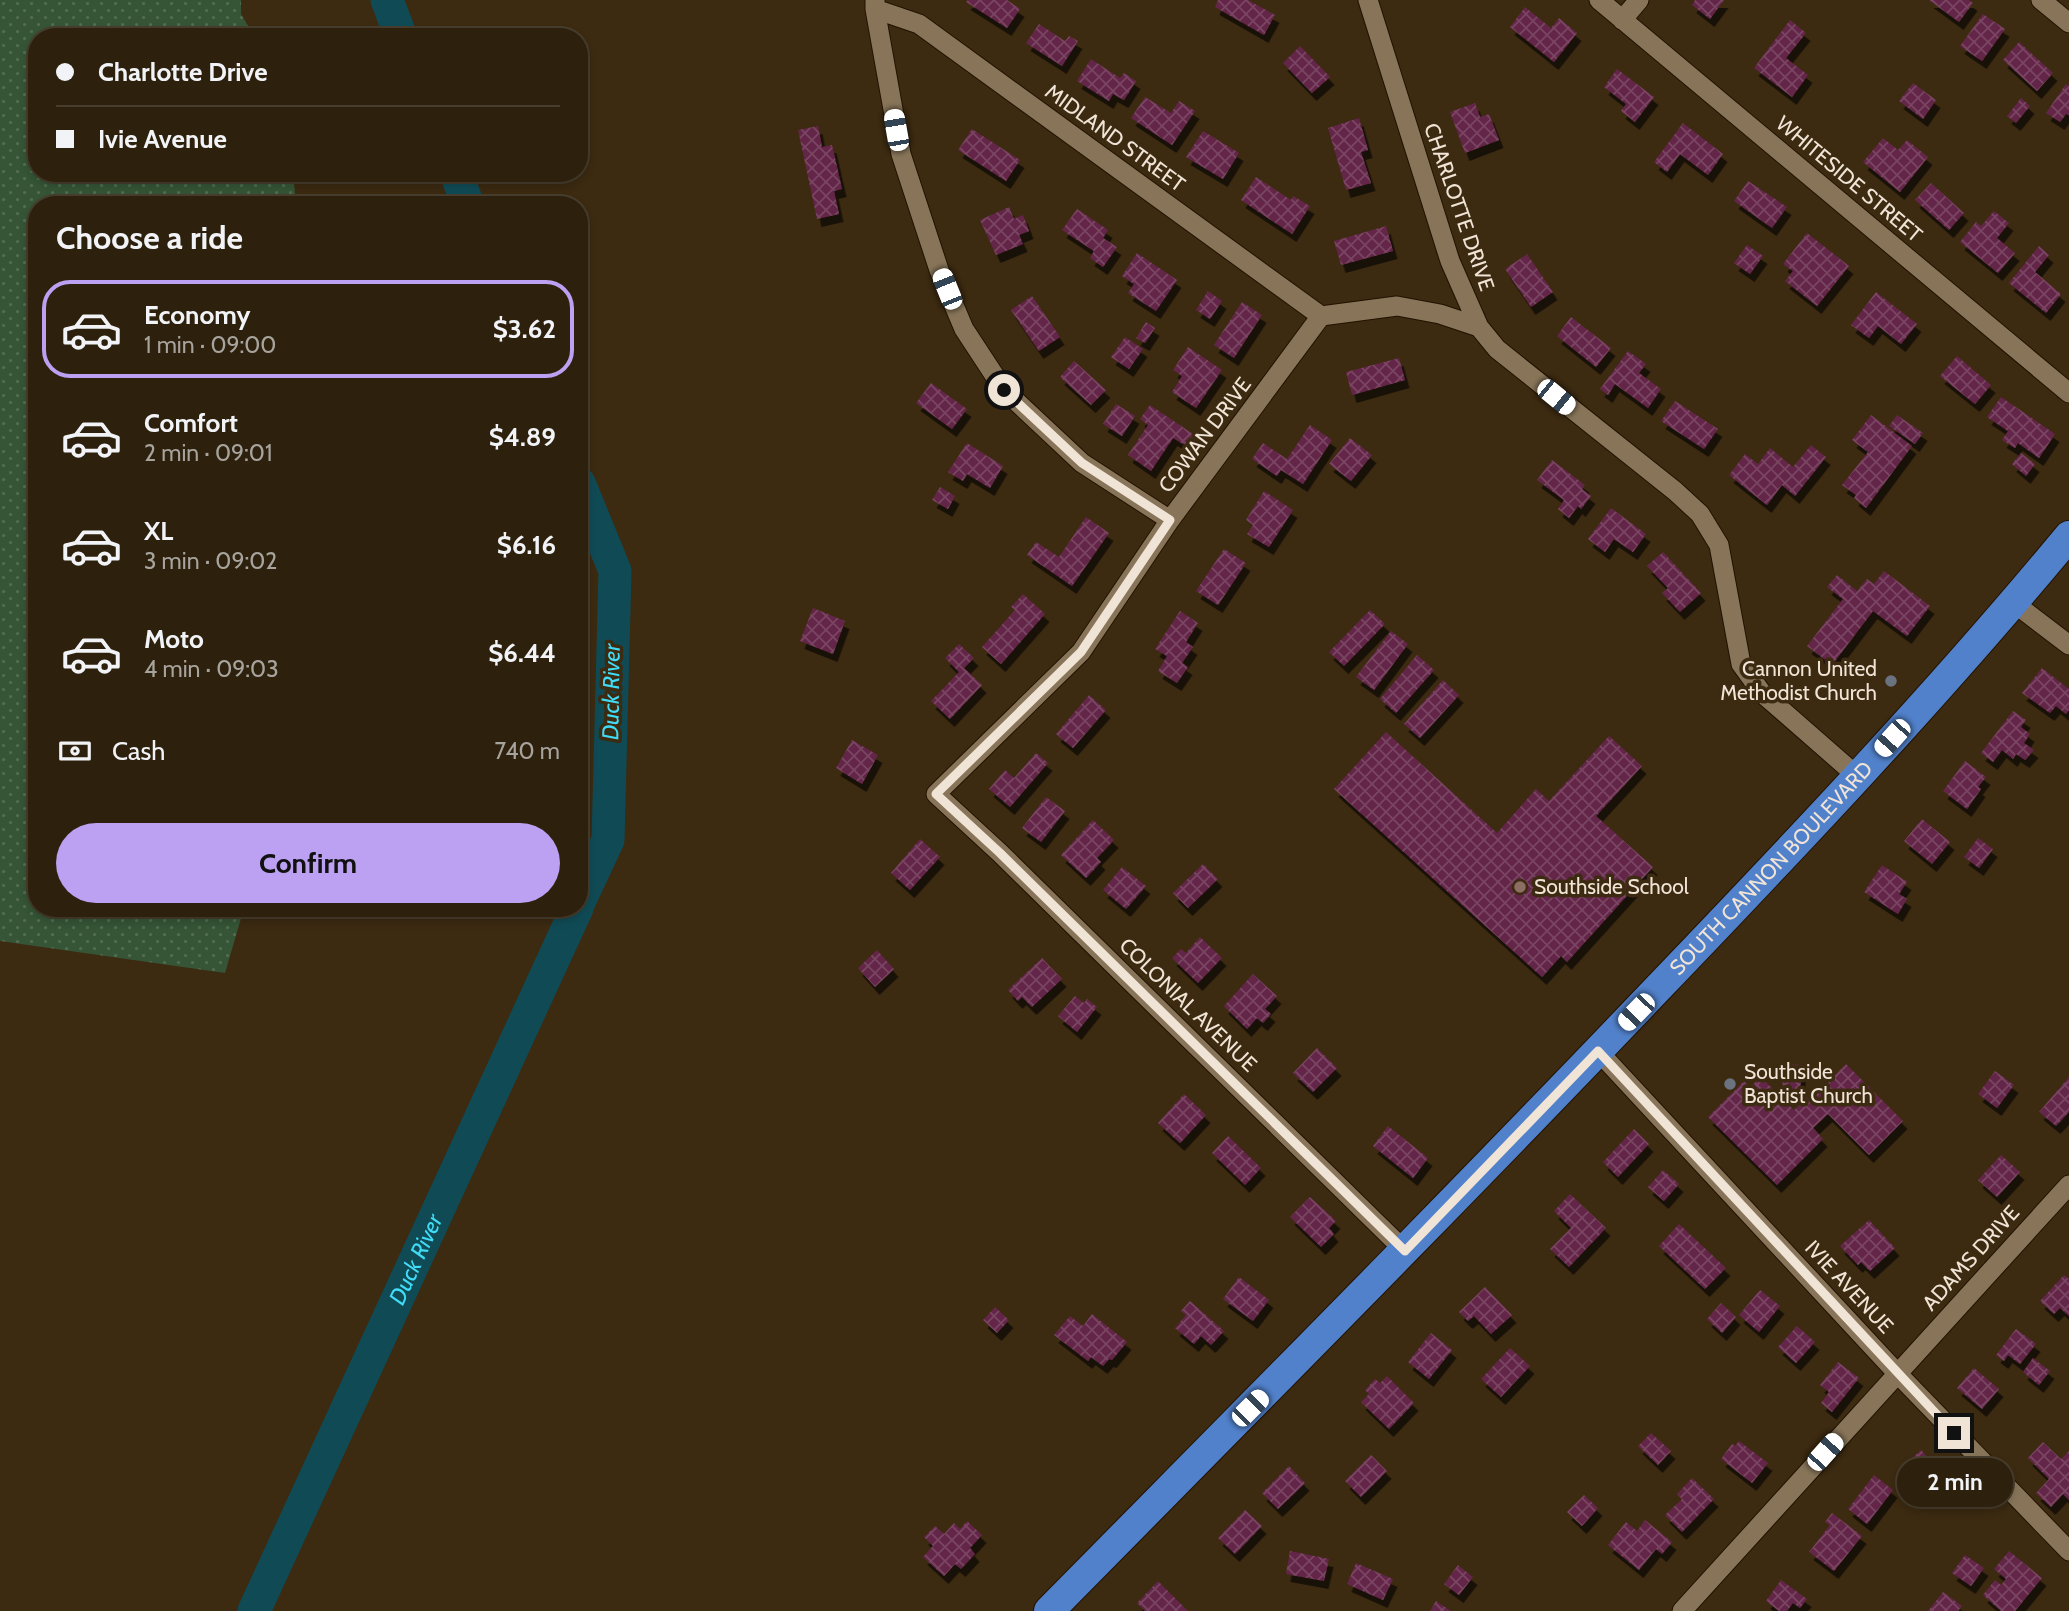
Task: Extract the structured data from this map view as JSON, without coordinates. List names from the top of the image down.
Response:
{
  "streets": {
    "highway": ["SOUTH CANNON BOULEVARD"],
    "street": [
      "MIDLAND STREET",
      "WHITESIDE STREET",
      "CHARLOTTE DRIVE",
      "COWAN DRIVE",
      "COLONIAL AVENUE",
      "ADAMS DRIVE",
      "IVIE AVENUE"
    ]
  },
  "crossings": [
    ["MIDLAND STREET", "COWAN DRIVE"],
    ["CHARLOTTE DRIVE", "SOUTH CANNON BOULEVARD"],
    ["COWAN DRIVE", "COLONIAL AVENUE"],
    ["SOUTH CANNON BOULEVARD", "COLONIAL AVENUE"],
    ["SOUTH CANNON BOULEVARD", "IVIE AVENUE"],
    ["ADAMS DRIVE", "IVIE AVENUE"]
  ],
  "water": ["Duck River"],
  "places": ["Cannon United Methodist Church", "Southside School", "Southside Baptist Church"],
  "page": {
    "banner": ["Charlotte Drive", "Ivie Avenue"],
    "heading": "Choose a ride",
    "list": [
      {
        "name": "Economy",
        "note": "1 min · 09:00",
        "value": "$3.62"
      },
      {
        "name": "Comfort",
        "note": "2 min · 09:01",
        "value": "$4.89"
      },
      {
        "name": "XL",
        "note": "3 min · 09:02",
        "value": "$6.16"
      },
      {
        "name": "Moto",
        "note": "4 min · 09:03",
        "value": "$6.44"
      }
    ],
    "pay": ["Cash", "740 m"],
    "buttons": "Confirm",
    "bubble": "2 min"
  }
}
